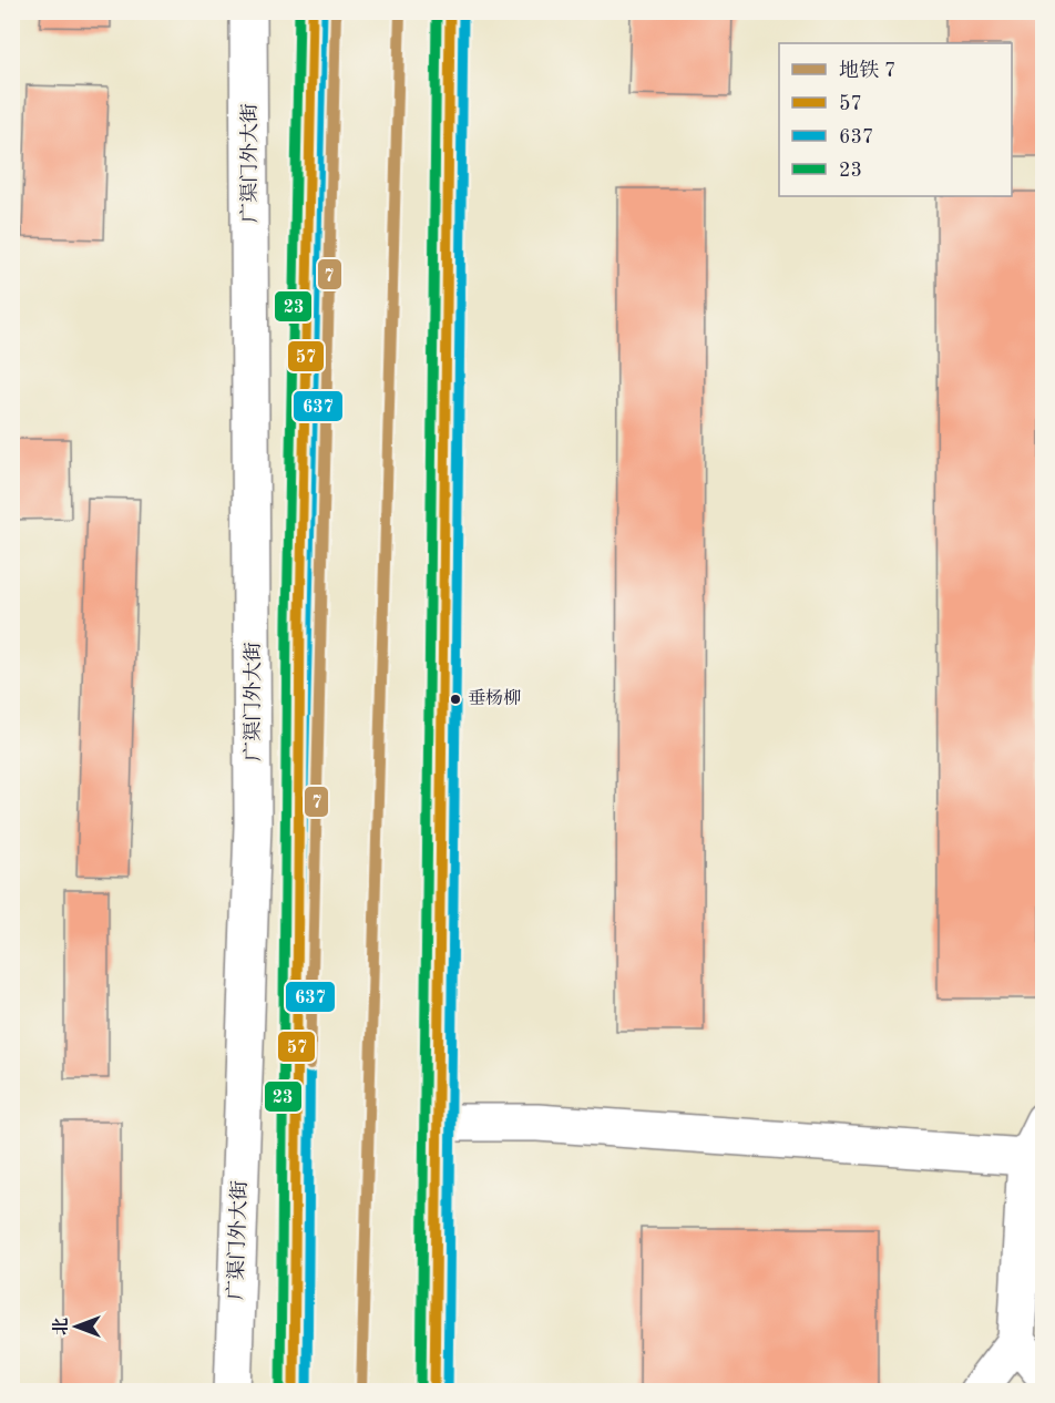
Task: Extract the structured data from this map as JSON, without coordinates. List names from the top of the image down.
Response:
{
  "streets": {
    "street": ["广渠门外大街"]
  },
  "places": ["垂杨柳"],
  "lines": [
    "metro line 7",
    "transit line 57",
    "transit line 637",
    "transit line 23"
  ],
  "legend": [
    "地铁 7",
    "57",
    "637",
    "23"
  ],
  "north": "left"
}
